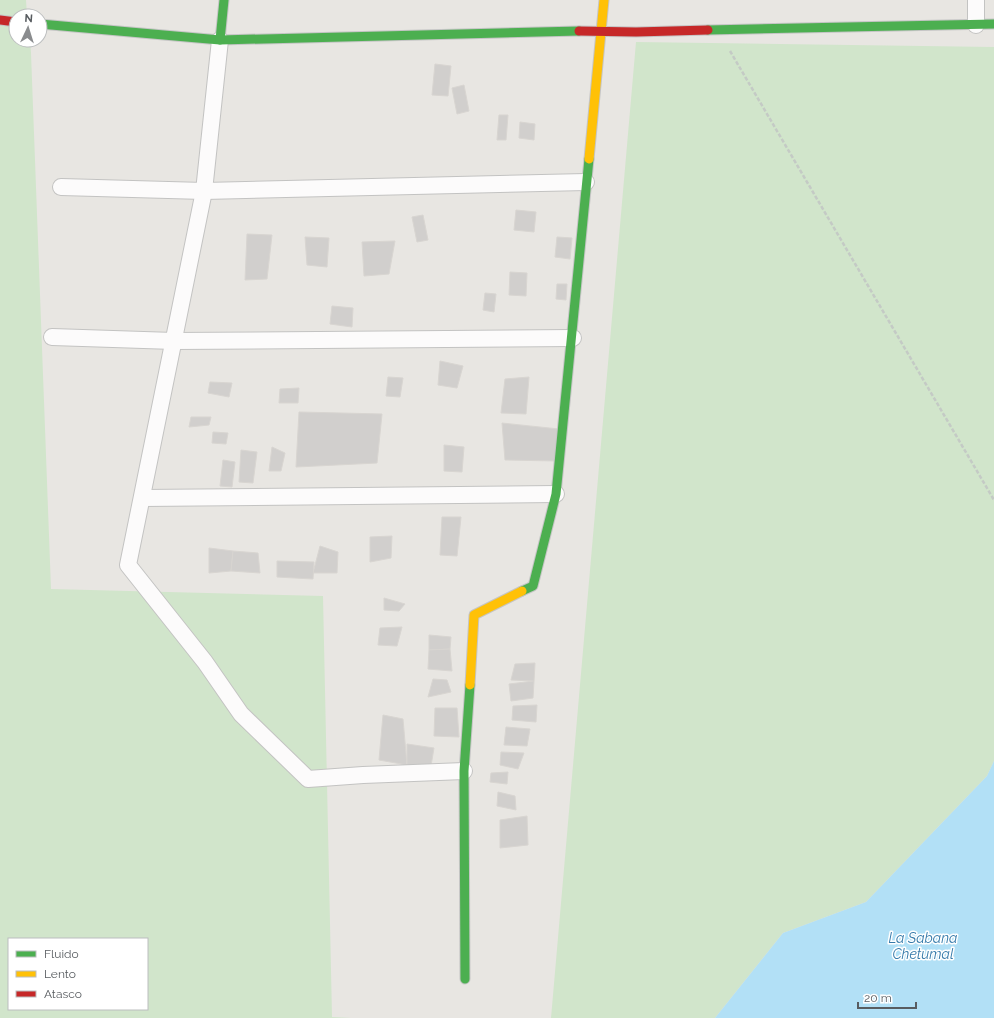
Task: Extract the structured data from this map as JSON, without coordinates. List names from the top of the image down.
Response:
{
  "water": ["La Sabana Chetumal"],
  "legend": ["Fluido", "Lento", "Atasco"],
  "scale_bar": "20 m",
  "north": "top"
}
